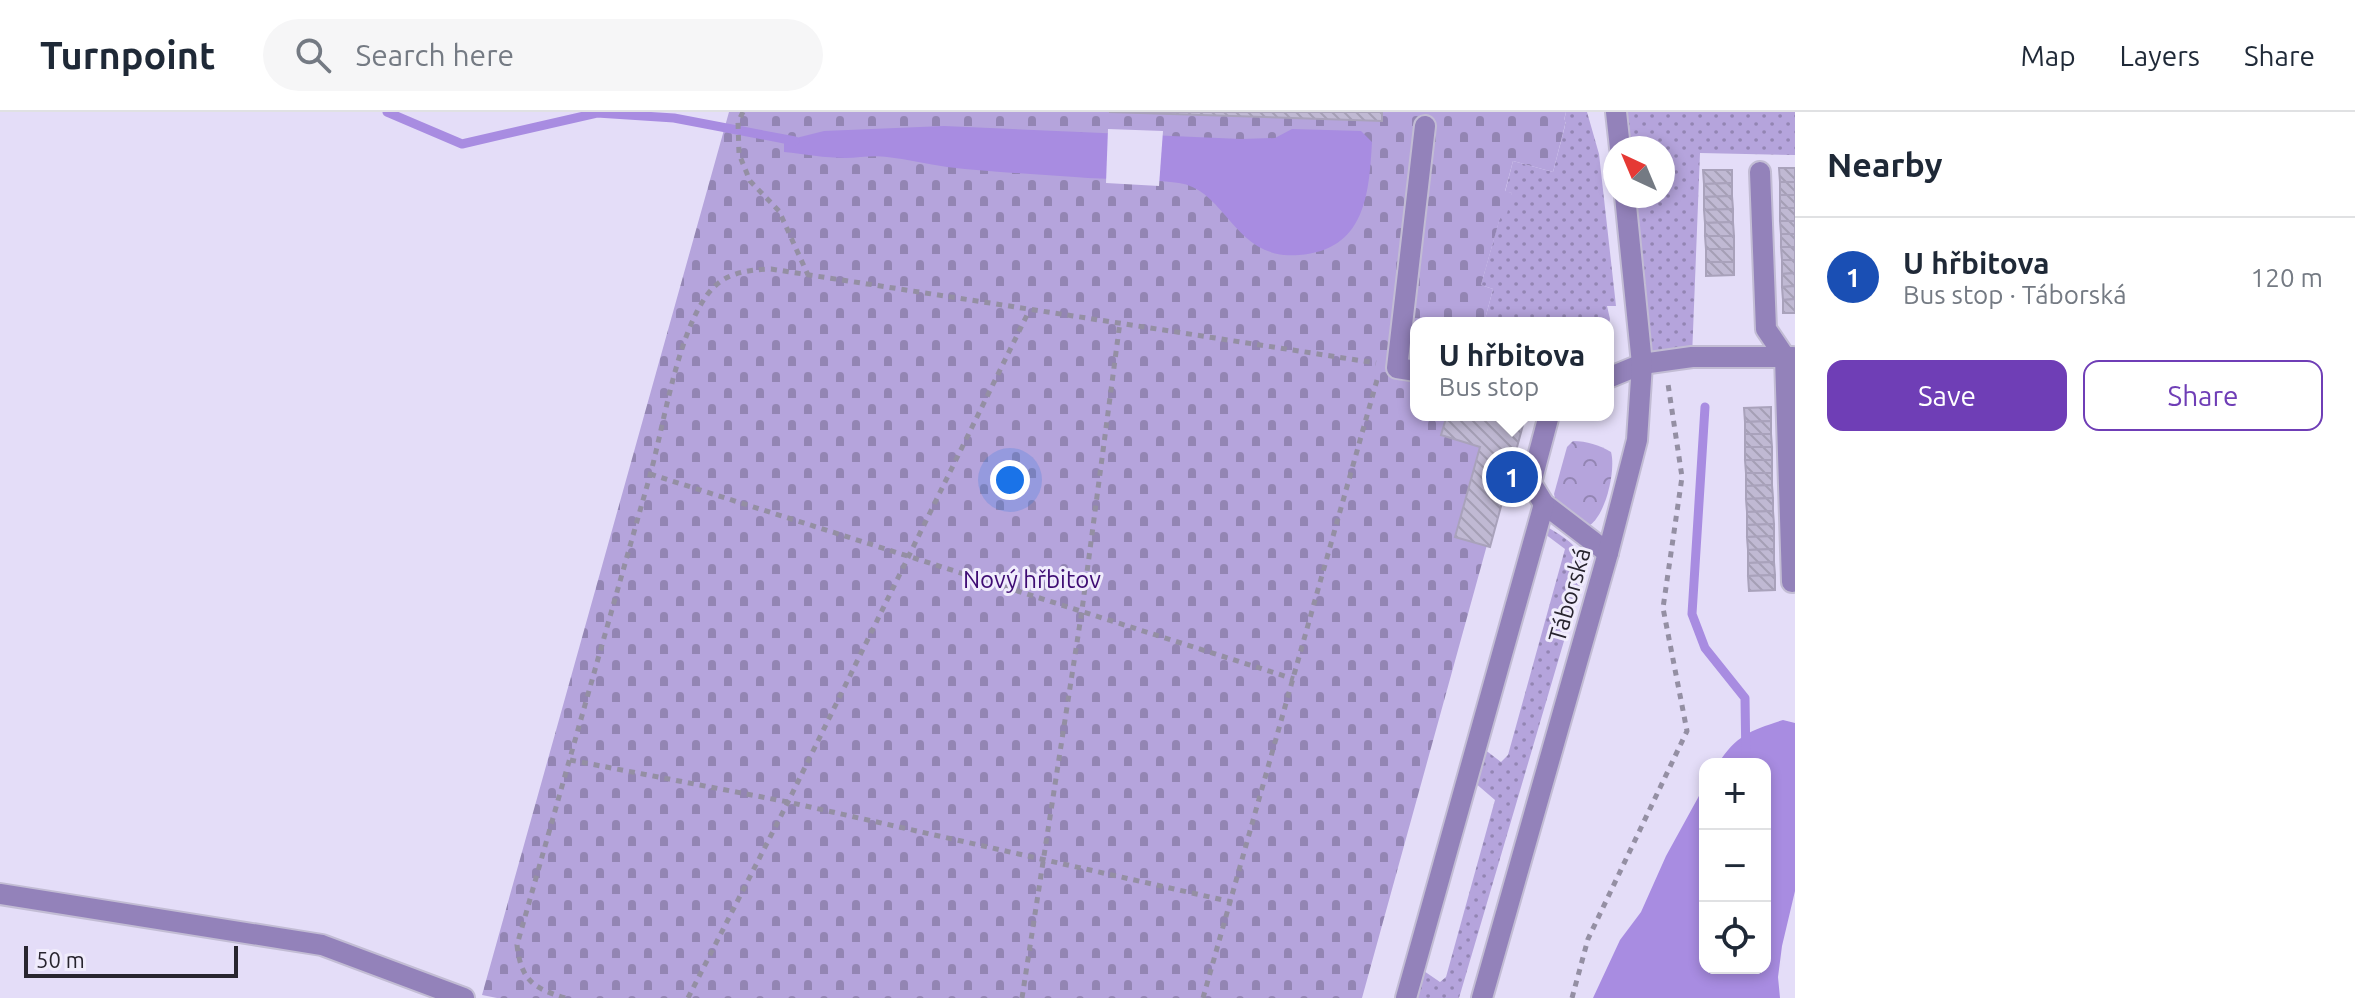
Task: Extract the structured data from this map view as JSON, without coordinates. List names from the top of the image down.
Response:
{
  "streets": {
    "street": ["Táborská"]
  },
  "parks": ["Nový hřbitov"],
  "scale_bar": "50 m",
  "north": "top left",
  "page": {
    "header": "Turnpoint",
    "search": "Search here",
    "nav": ["Map", "Layers", "Share"],
    "heading": "Nearby",
    "list": [
      {
        "mark": "1",
        "name": "U hřbitova",
        "note": "Bus stop · Táborská",
        "value": "120 m"
      }
    ],
    "popup": ["U hřbitova", "Bus stop"],
    "buttons": ["Save", "Share"],
    "pins": "1",
    "map_buttons": ["+", "−"],
    "scale": "50 m"
  }
}
